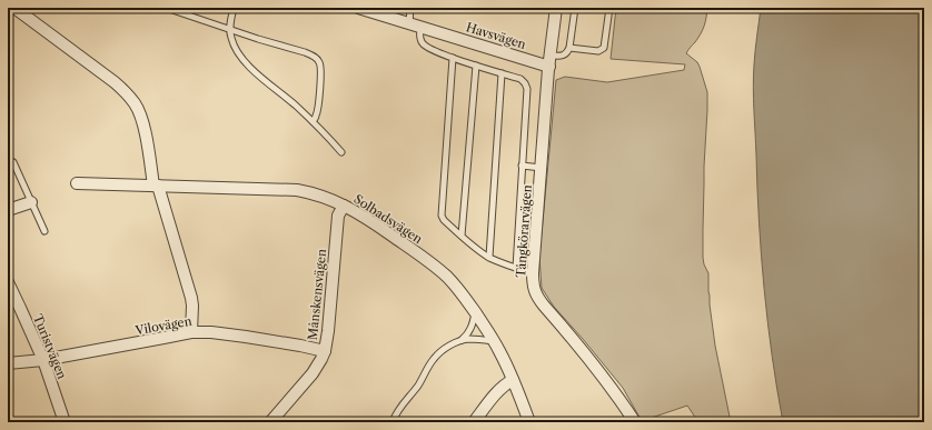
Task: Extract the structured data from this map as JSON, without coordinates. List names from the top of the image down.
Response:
{
  "streets": {
    "street": [
      "Havsvägen",
      "Solbadsvägen",
      "Tångkörarvägen",
      "Månskensvägen",
      "Vilovägen",
      "Turistvägen"
    ]
  },
  "crossings": [
    ["Havsvägen", "Tångkörarvägen"],
    ["Solbadsvägen", "Månskensvägen"],
    ["Månskensvägen", "Vilovägen"],
    ["Vilovägen", "Turistvägen"]
  ]
}
